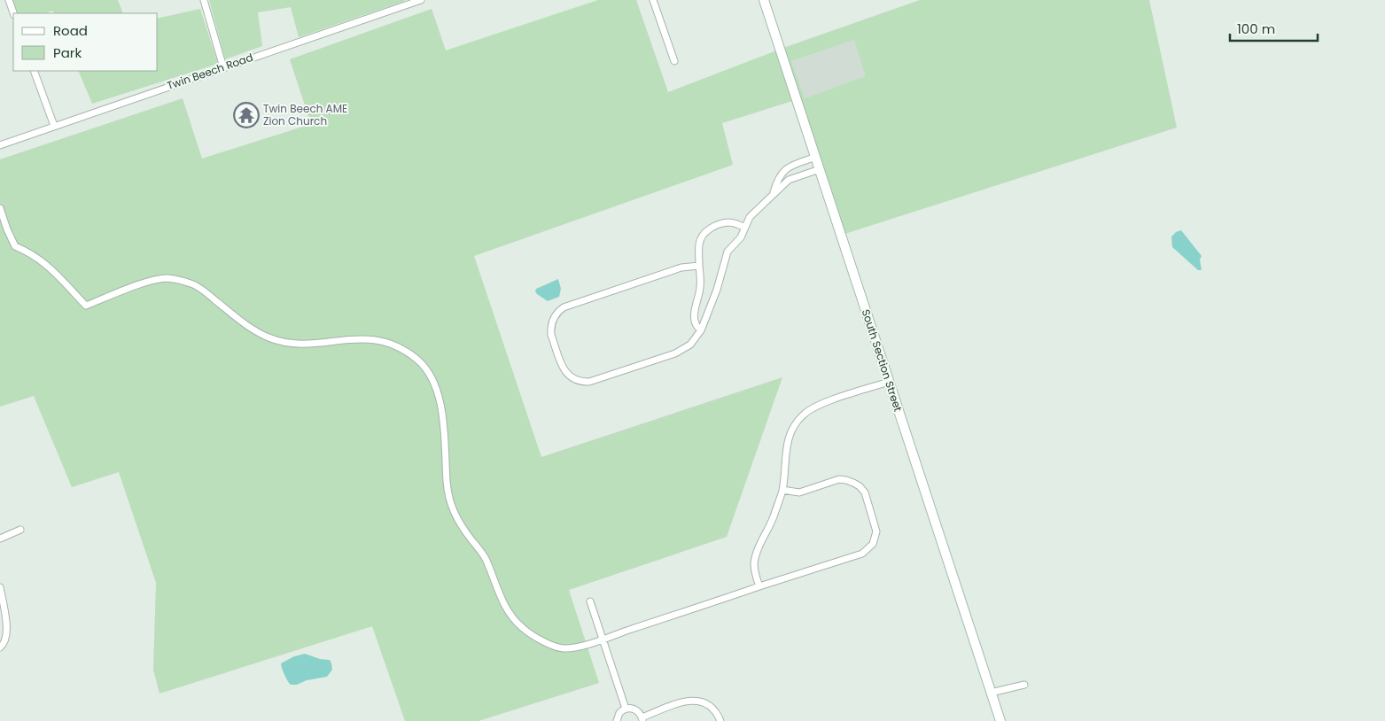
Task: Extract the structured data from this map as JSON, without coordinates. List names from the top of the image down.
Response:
{
  "streets": {
    "street": ["Twin Beech Road", "South Section Street"]
  },
  "places": {
    "temple": ["Twin Beech AME Zion Church"]
  },
  "legend": ["Road", "Park"],
  "scale_bar": "100 m"
}
